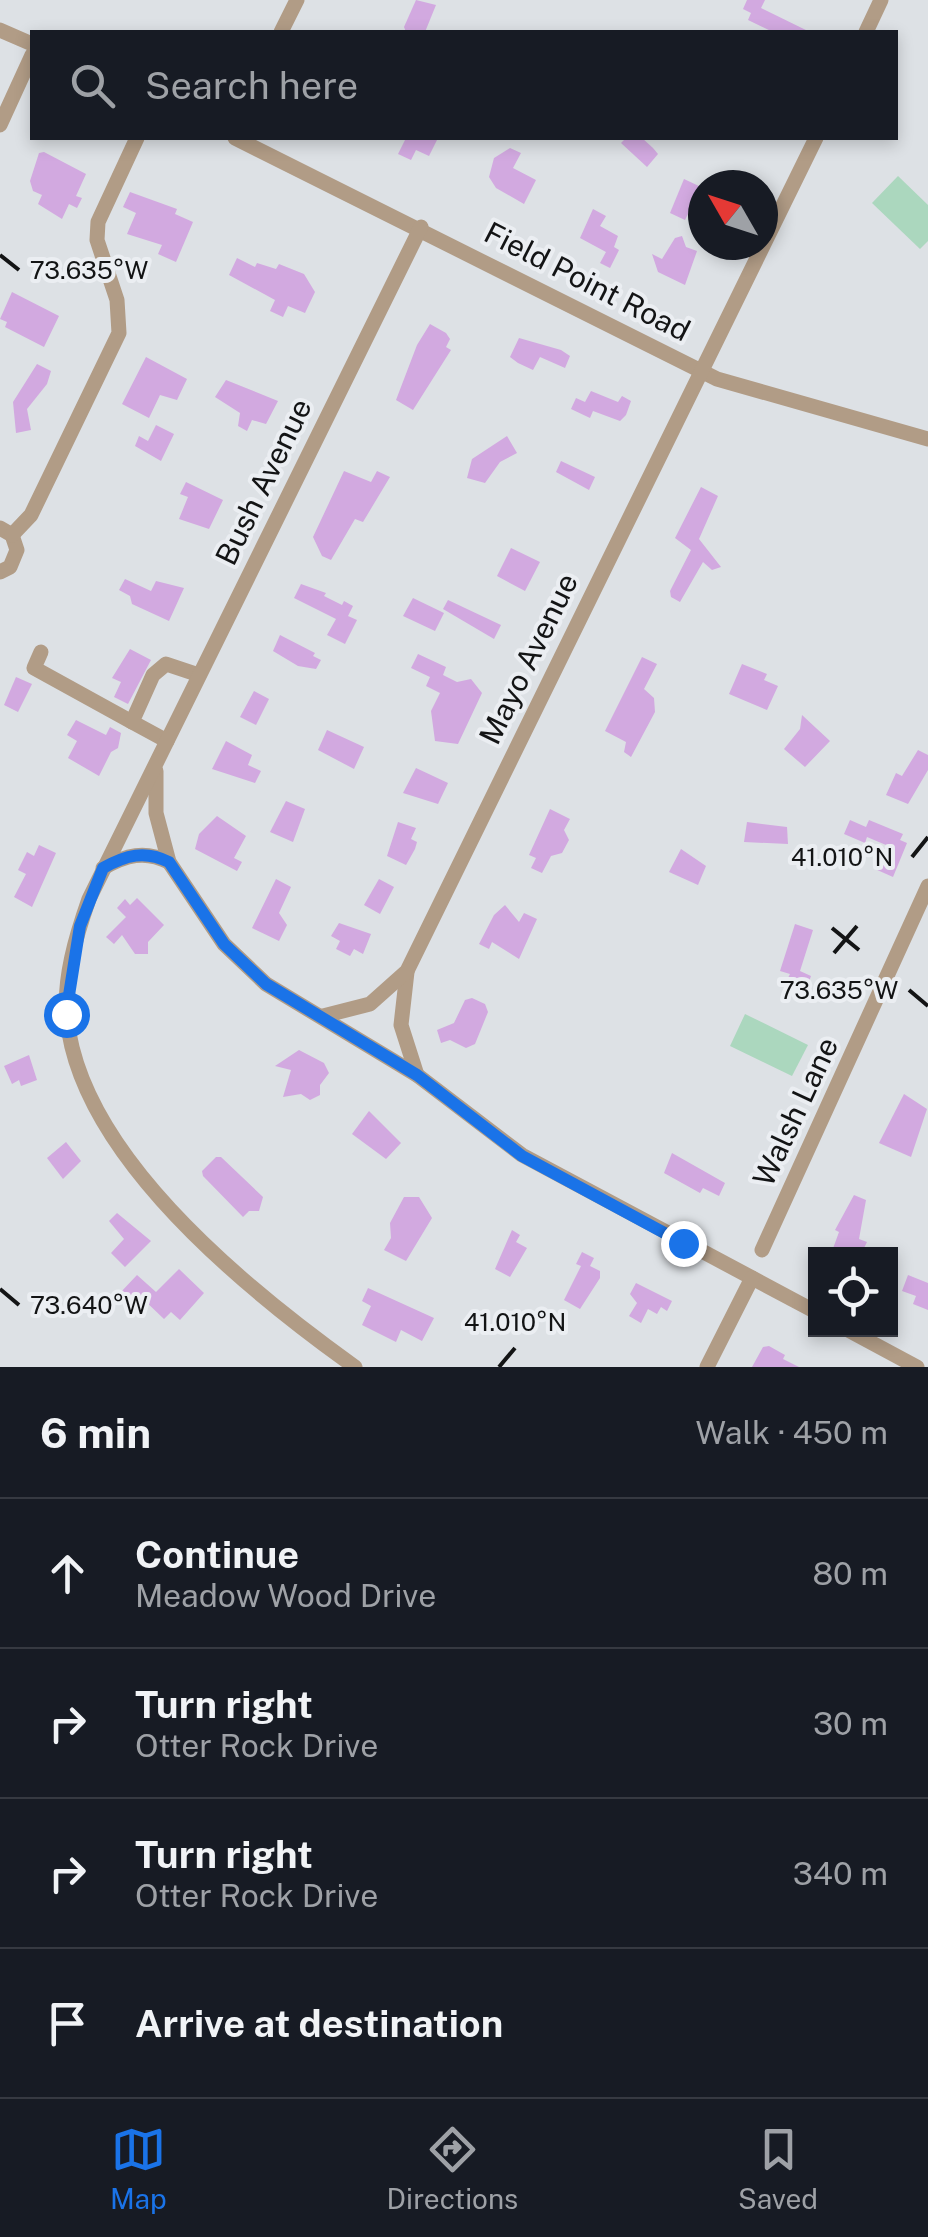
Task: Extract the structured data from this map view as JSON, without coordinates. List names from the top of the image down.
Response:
{
  "streets": {
    "street": [
      "Field Point Road",
      "Bush Avenue",
      "Mayo Avenue",
      "Walsh Lane"
    ]
  },
  "crossings": [
    ["Field Point Road", "Bush Avenue"],
    ["Field Point Road", "Mayo Avenue"]
  ],
  "north": "top left",
  "page": {
    "search": "Search here",
    "heading": ["6 min", "Walk · 450 m"],
    "list": [
      ["Continue", "Meadow Wood Drive", "80 m"],
      ["Turn right", "Otter Rock Drive", "30 m"],
      ["Turn right", "Otter Rock Drive", "340 m"],
      "Arrive at destination"
    ],
    "nav": ["Map", "Directions", "Saved"]
  },
  "coordinates": ["73.635°W", "41.010°N", "73.640°W"]
}
